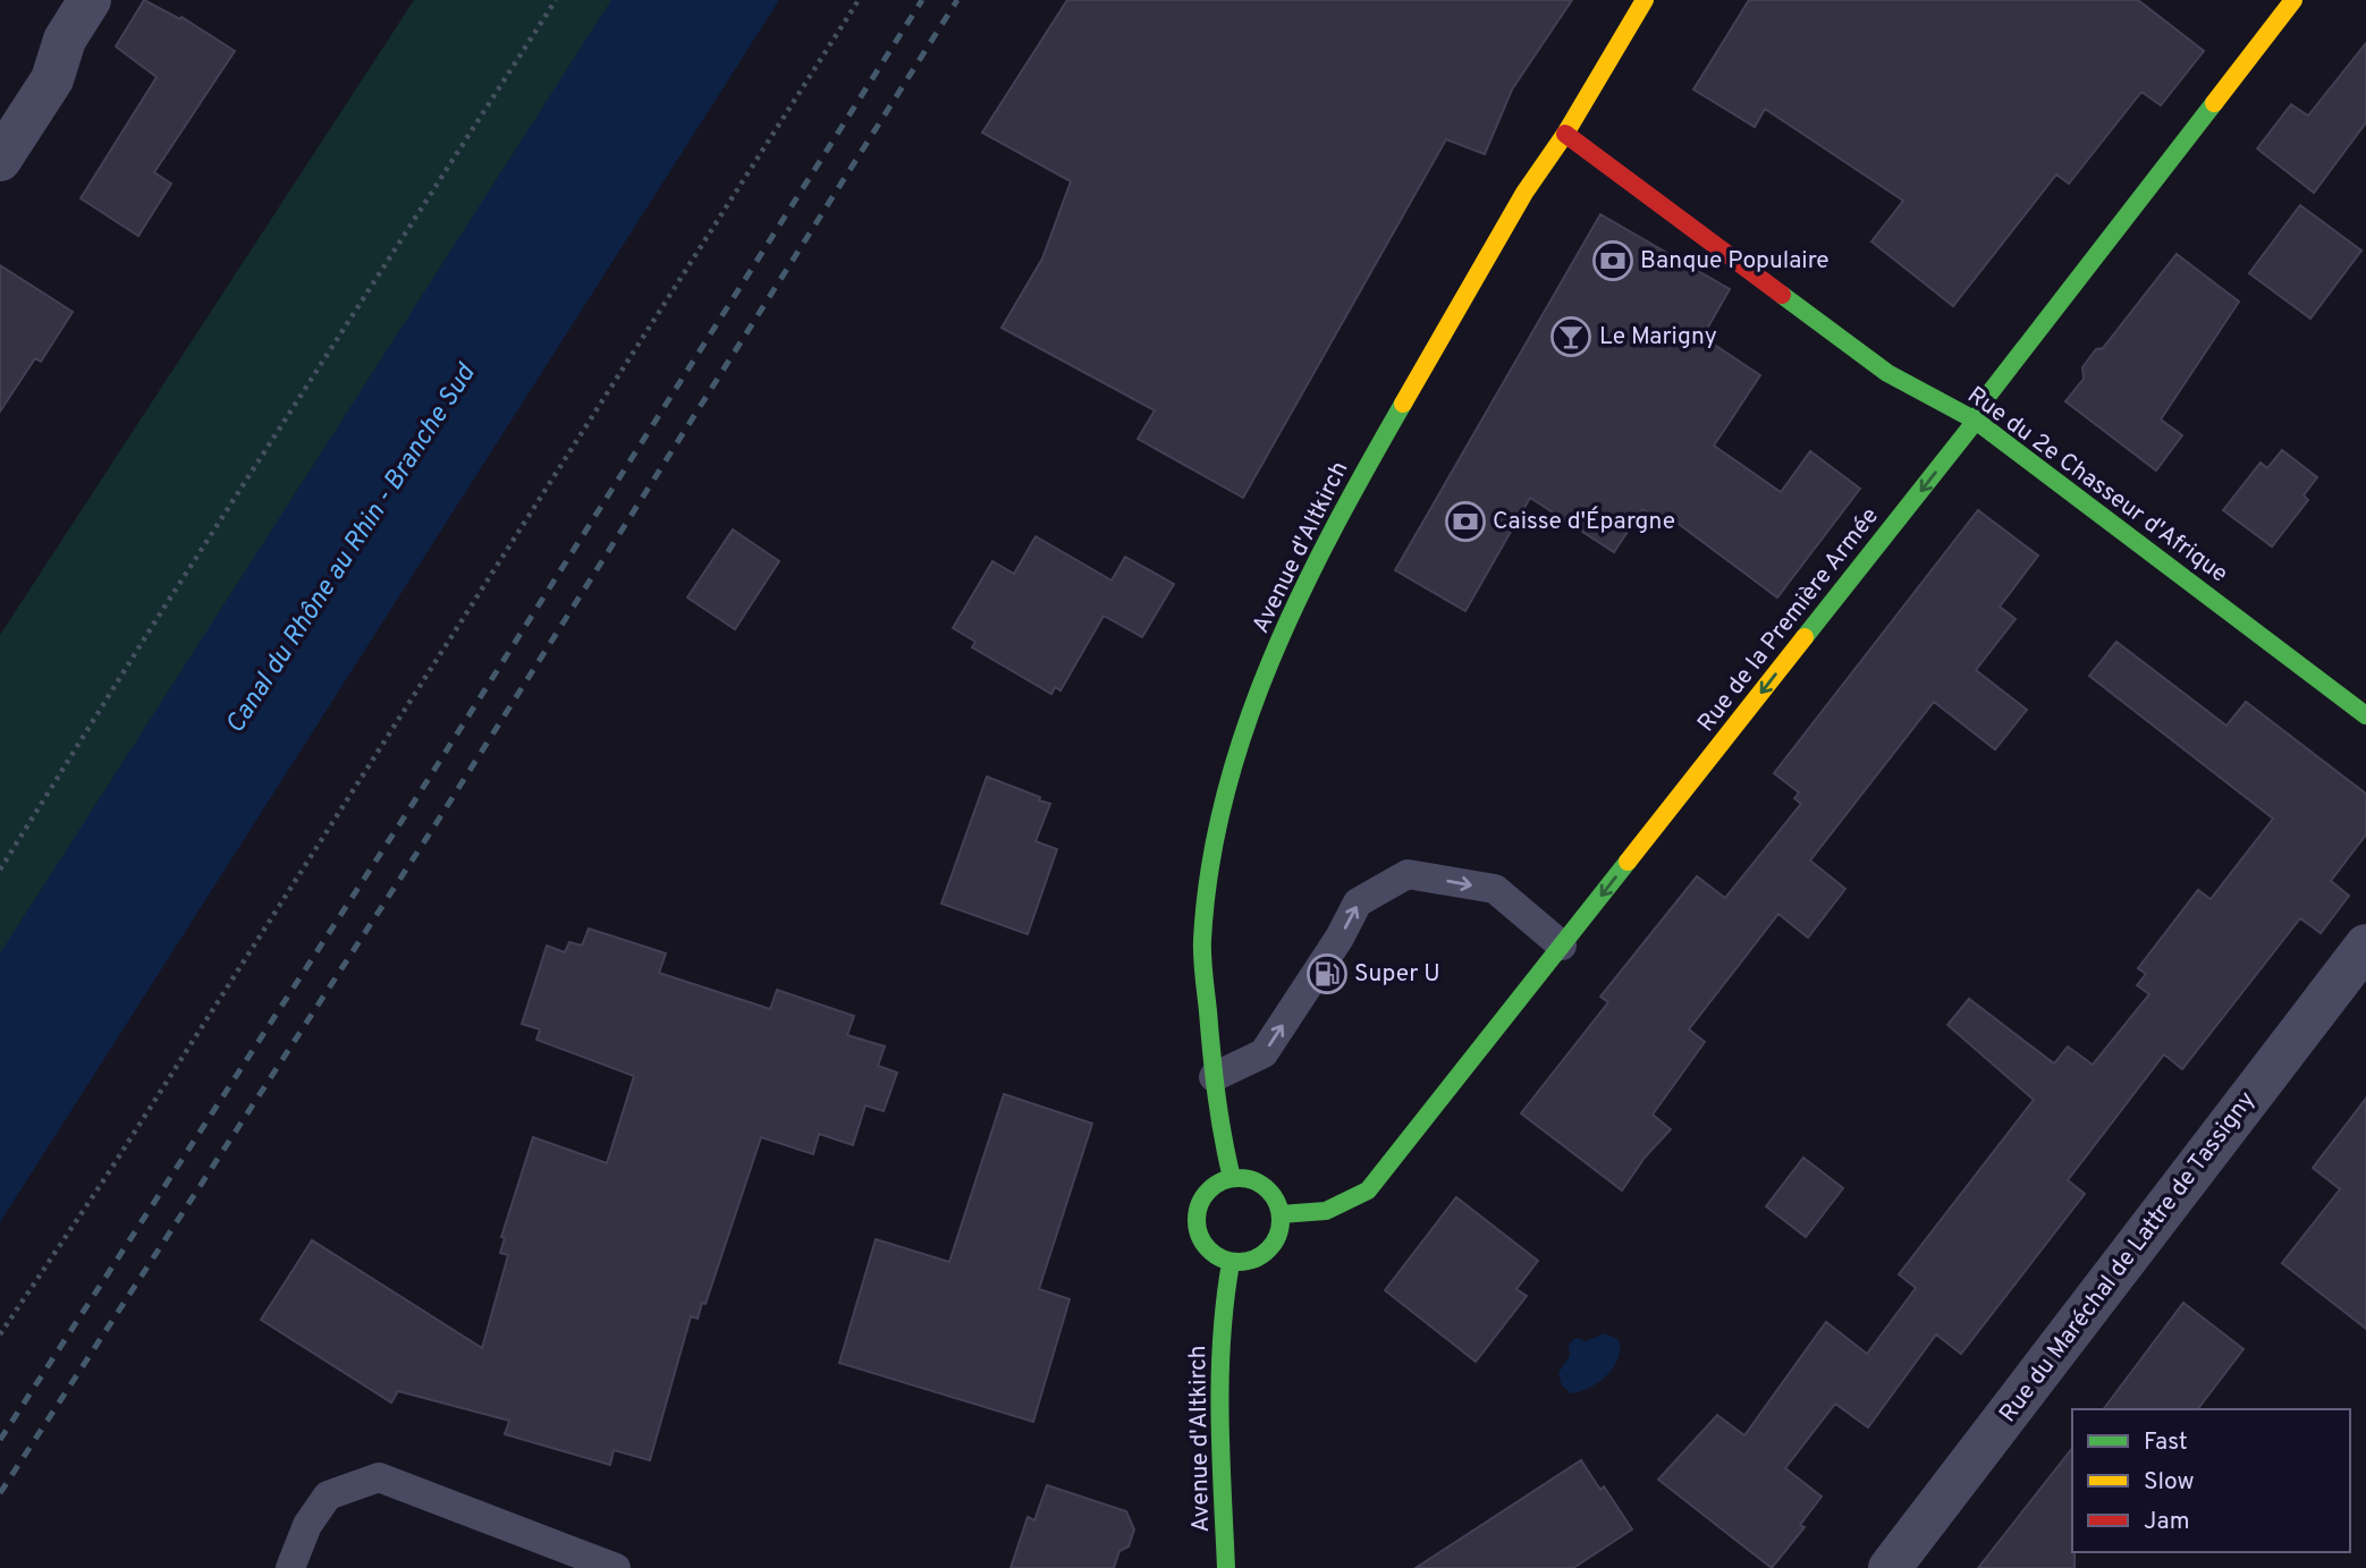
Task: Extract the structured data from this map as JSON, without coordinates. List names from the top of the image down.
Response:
{
  "streets": {
    "street": [
      "Rue du 2e Chasseur d'Afrique",
      "Avenue d'Altkirch",
      "Rue de la Première Armée",
      "Rue du Maréchal de Lattre de Tassigny"
    ]
  },
  "crossings": [
    ["Rue du 2e Chasseur d'Afrique", "Avenue d'Altkirch"],
    ["Rue du 2e Chasseur d'Afrique", "Rue de la Première Armée"],
    ["Avenue d'Altkirch", "Rue de la Première Armée"]
  ],
  "one_way": ["Rue de la Première Armée"],
  "water": ["Canal du Rhône au Rhin - Branche Sud"],
  "places": {
    "bank": ["Banque Populaire", "Caisse d'Épargne"],
    "bar": ["Le Marigny"],
    "fuel station": ["Super U"]
  },
  "legend": ["Fast", "Slow", "Jam"]
}
